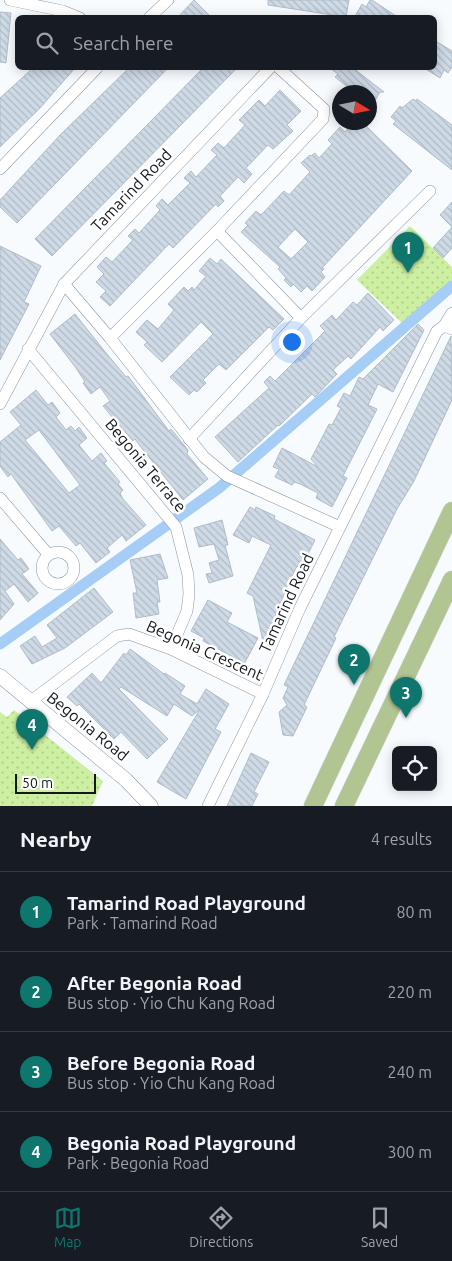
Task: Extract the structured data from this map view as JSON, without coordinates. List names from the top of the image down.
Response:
{
  "streets": {
    "street": [
      "Tamarind Road",
      "Begonia Terrace",
      "Begonia Crescent",
      "Begonia Road"
    ]
  },
  "crossings": [
    ["Tamarind Road", "Begonia Terrace"],
    ["Tamarind Road", "Begonia Crescent"],
    ["Begonia Terrace", "Begonia Crescent"],
    ["Begonia Crescent", "Begonia Road"]
  ],
  "scale_bar": "50 m",
  "north": "right",
  "page": {
    "search": "Search here",
    "pins": [
      "1",
      "2",
      "3",
      "4"
    ],
    "scale": "50 m",
    "heading": ["Nearby", "4 results"],
    "list": [
      {
        "mark": "1",
        "name": "Tamarind Road Playground",
        "note": "Park · Tamarind Road",
        "value": "80 m"
      },
      {
        "mark": "2",
        "name": "After Begonia Road",
        "note": "Bus stop · Yio Chu Kang Road",
        "value": "220 m"
      },
      {
        "mark": "3",
        "name": "Before Begonia Road",
        "note": "Bus stop · Yio Chu Kang Road",
        "value": "240 m"
      },
      {
        "mark": "4",
        "name": "Begonia Road Playground",
        "note": "Park · Begonia Road",
        "value": "300 m"
      }
    ],
    "nav": ["Map", "Directions", "Saved"]
  }
}
